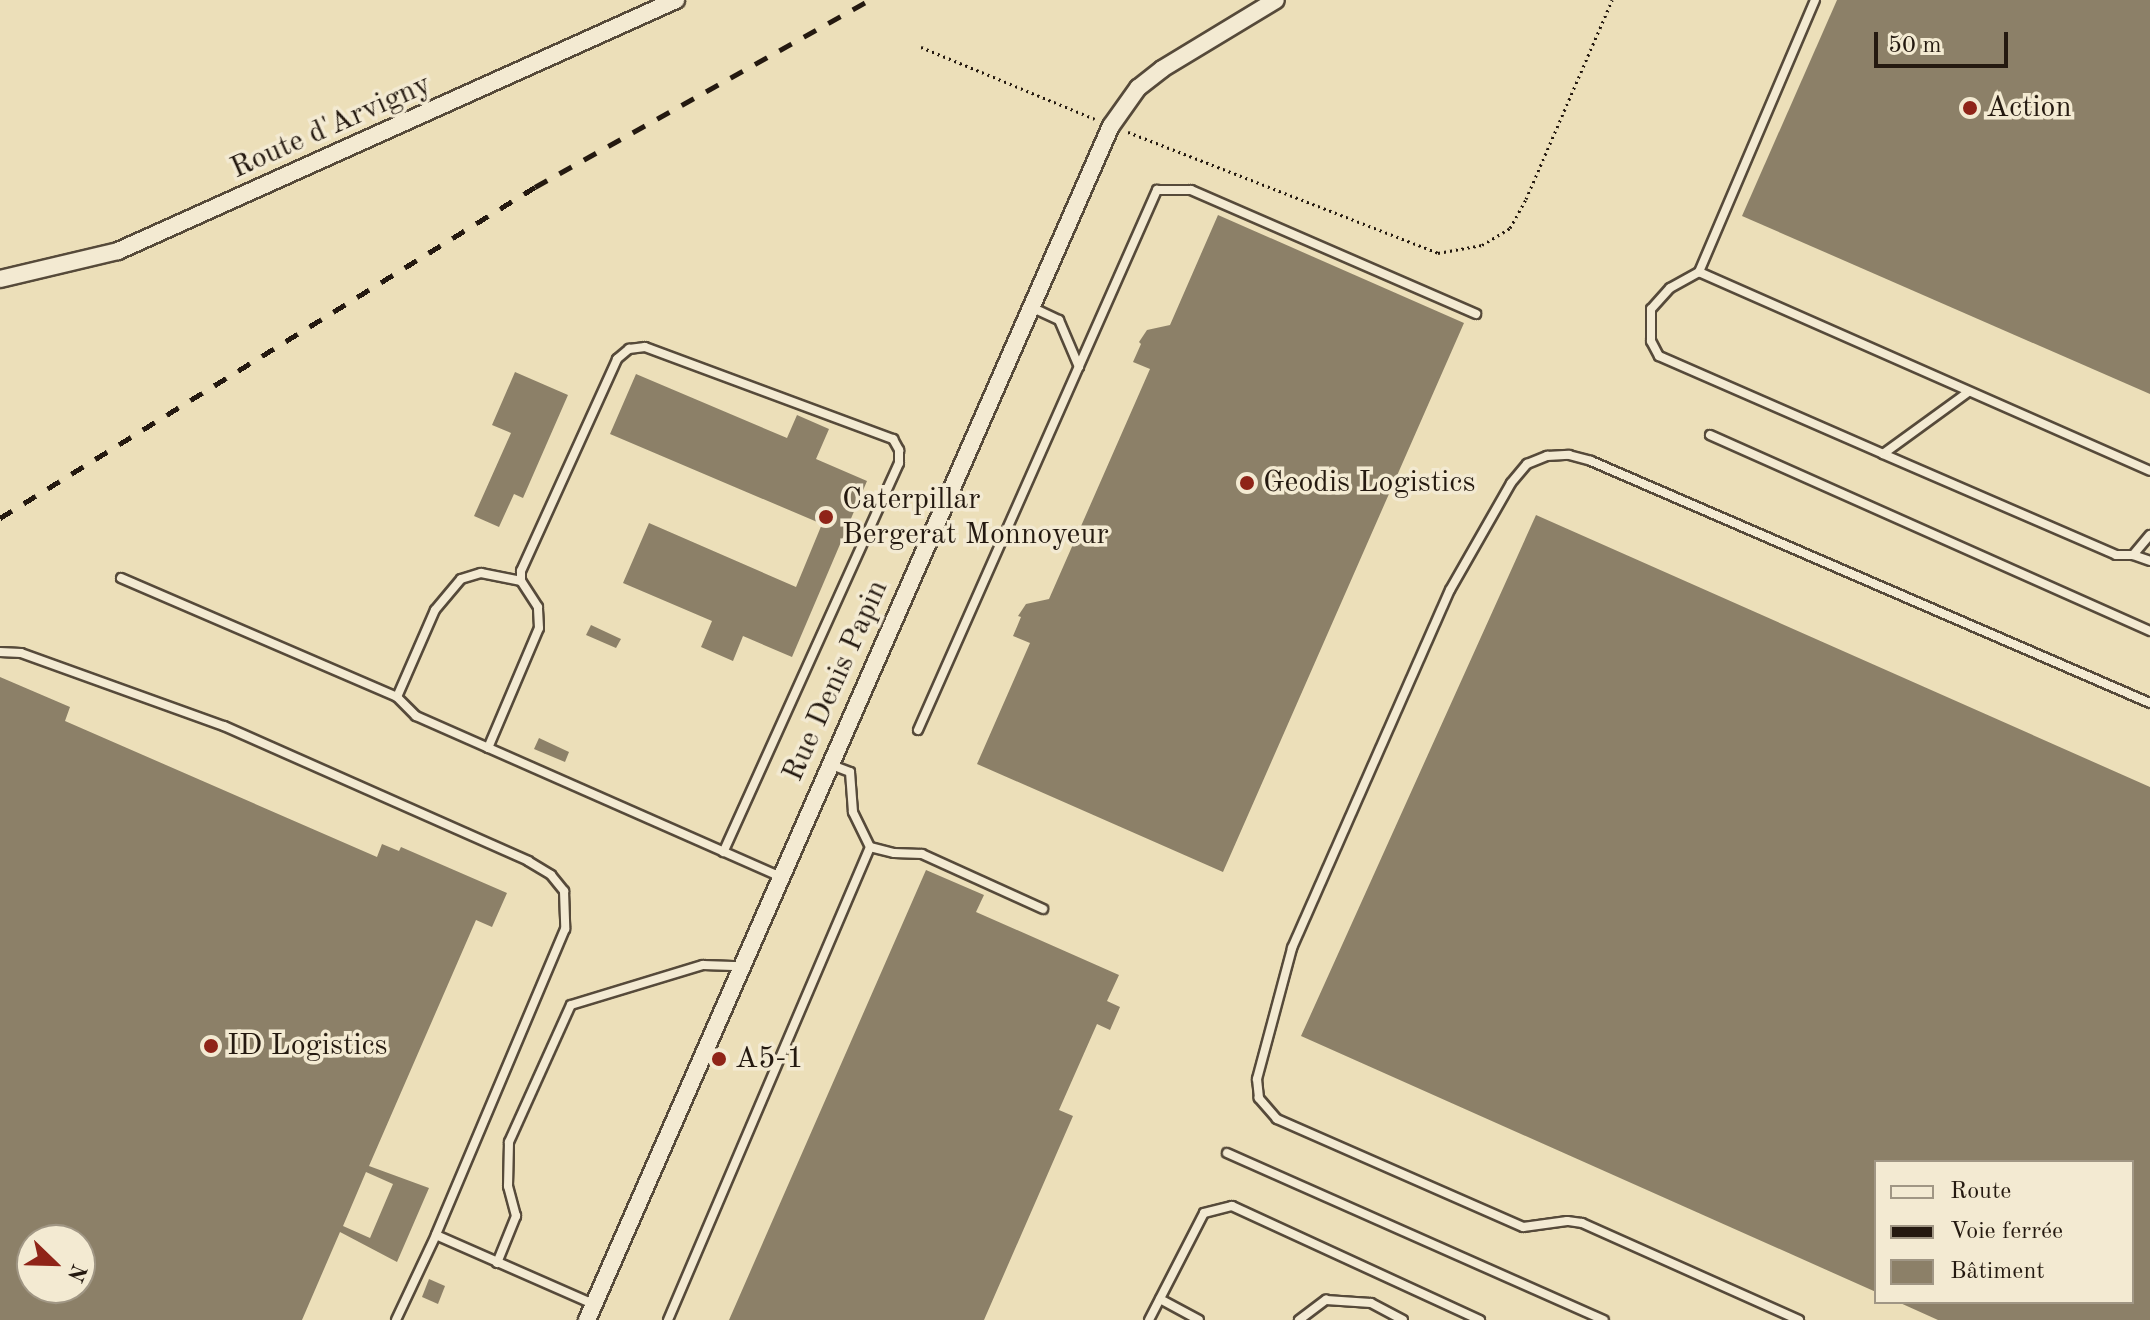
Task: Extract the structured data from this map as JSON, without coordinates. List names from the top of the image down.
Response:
{
  "streets": {
    "street": ["Route d'Arvigny", "Rue Denis Papin"]
  },
  "places": [
    "Action",
    "Geodis Logistics",
    "Caterpillar Bergerat Monnoyeur",
    "ID Logistics",
    "A5-1"
  ],
  "legend": ["Route", "Voie ferrée", "Bâtiment"],
  "scale_bar": "50 m",
  "north": "bottom right"
}
